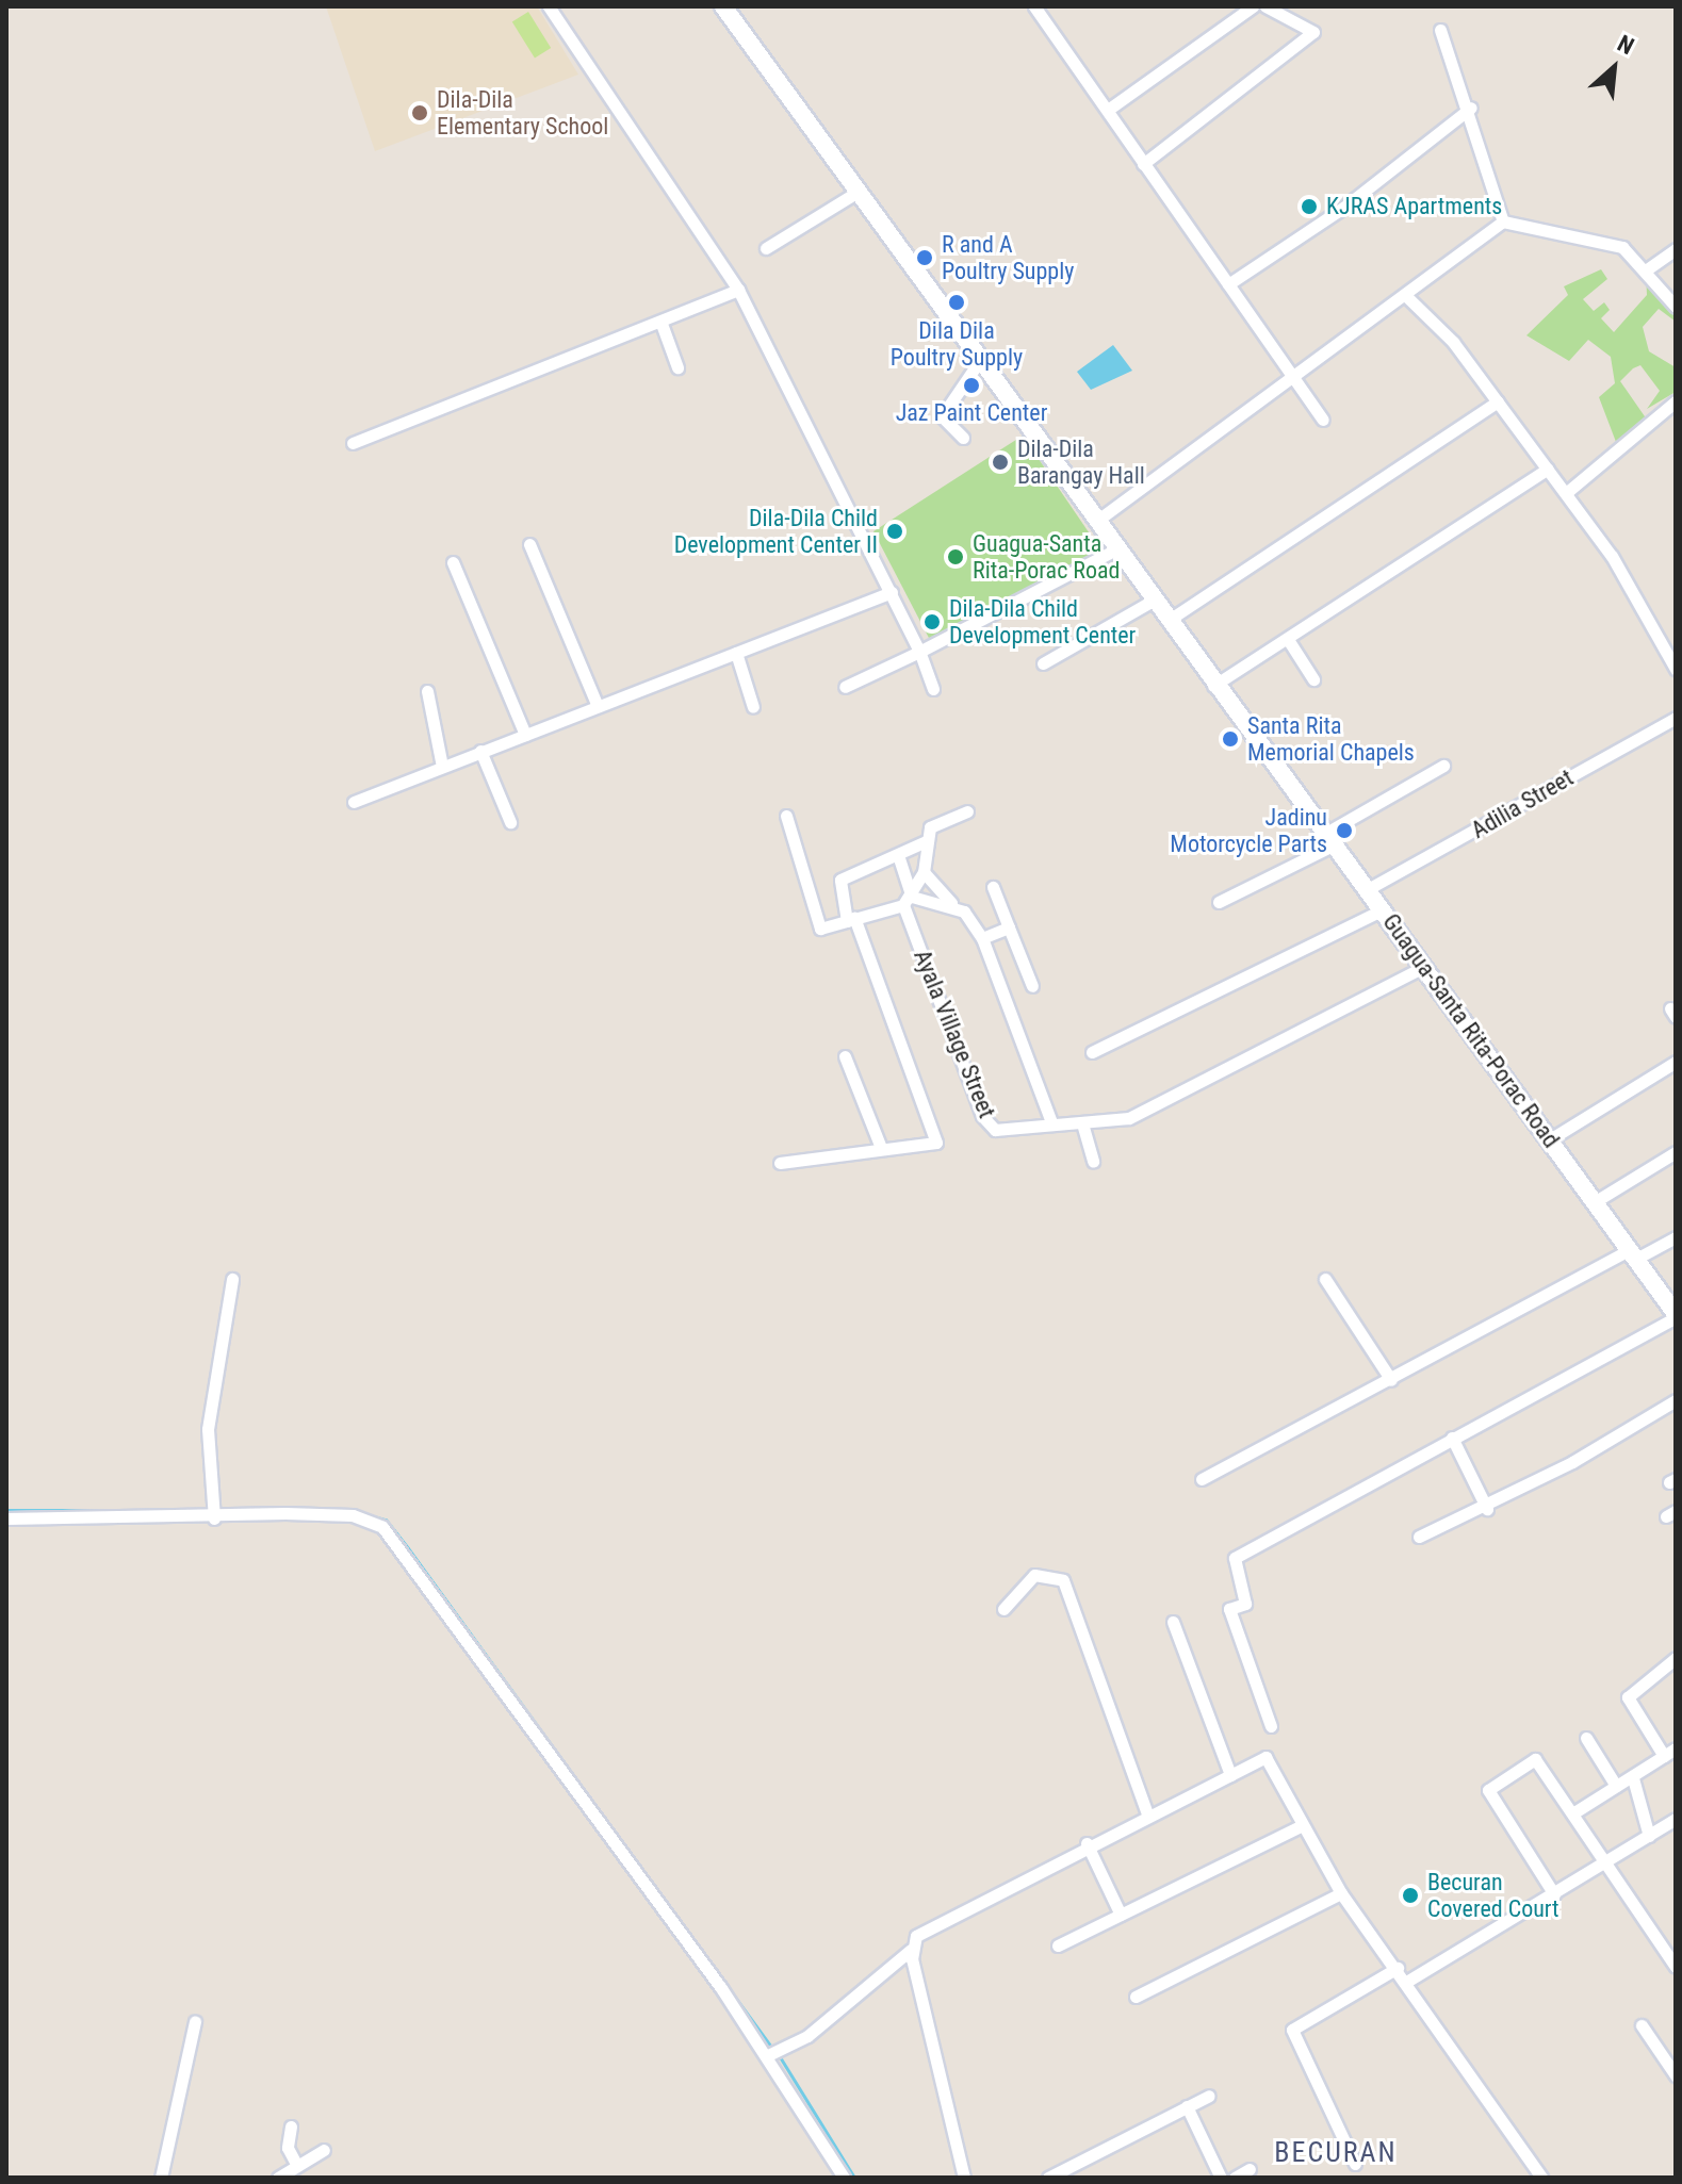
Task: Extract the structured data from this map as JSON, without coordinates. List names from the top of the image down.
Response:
{
  "streets": {
    "main road": ["Guagua-Santa Rita-Porac Road"],
    "street": ["Adilia Street", "Ayala Village Street"]
  },
  "crossings": [
    ["Adilia Street", "Guagua-Santa Rita-Porac Road"],
    ["Guagua-Santa Rita-Porac Road", "Ayala Village Street"]
  ],
  "districts": ["BECURAN"],
  "places": [
    "Dila-Dila Elementary School",
    "KJRAS Apartments",
    "R and A Poultry Supply",
    "Dila Dila Poultry Supply",
    "Jaz Paint Center",
    "Dila-Dila Barangay Hall",
    "Dila-Dila Child Development Center II",
    "Guagua-Santa Rita-Porac Road",
    "Dila-Dila Child Development Center",
    "Santa Rita Memorial Chapels",
    "Jadinu Motorcycle Parts",
    "Becuran Covered Court"
  ],
  "north": "top right"
}
